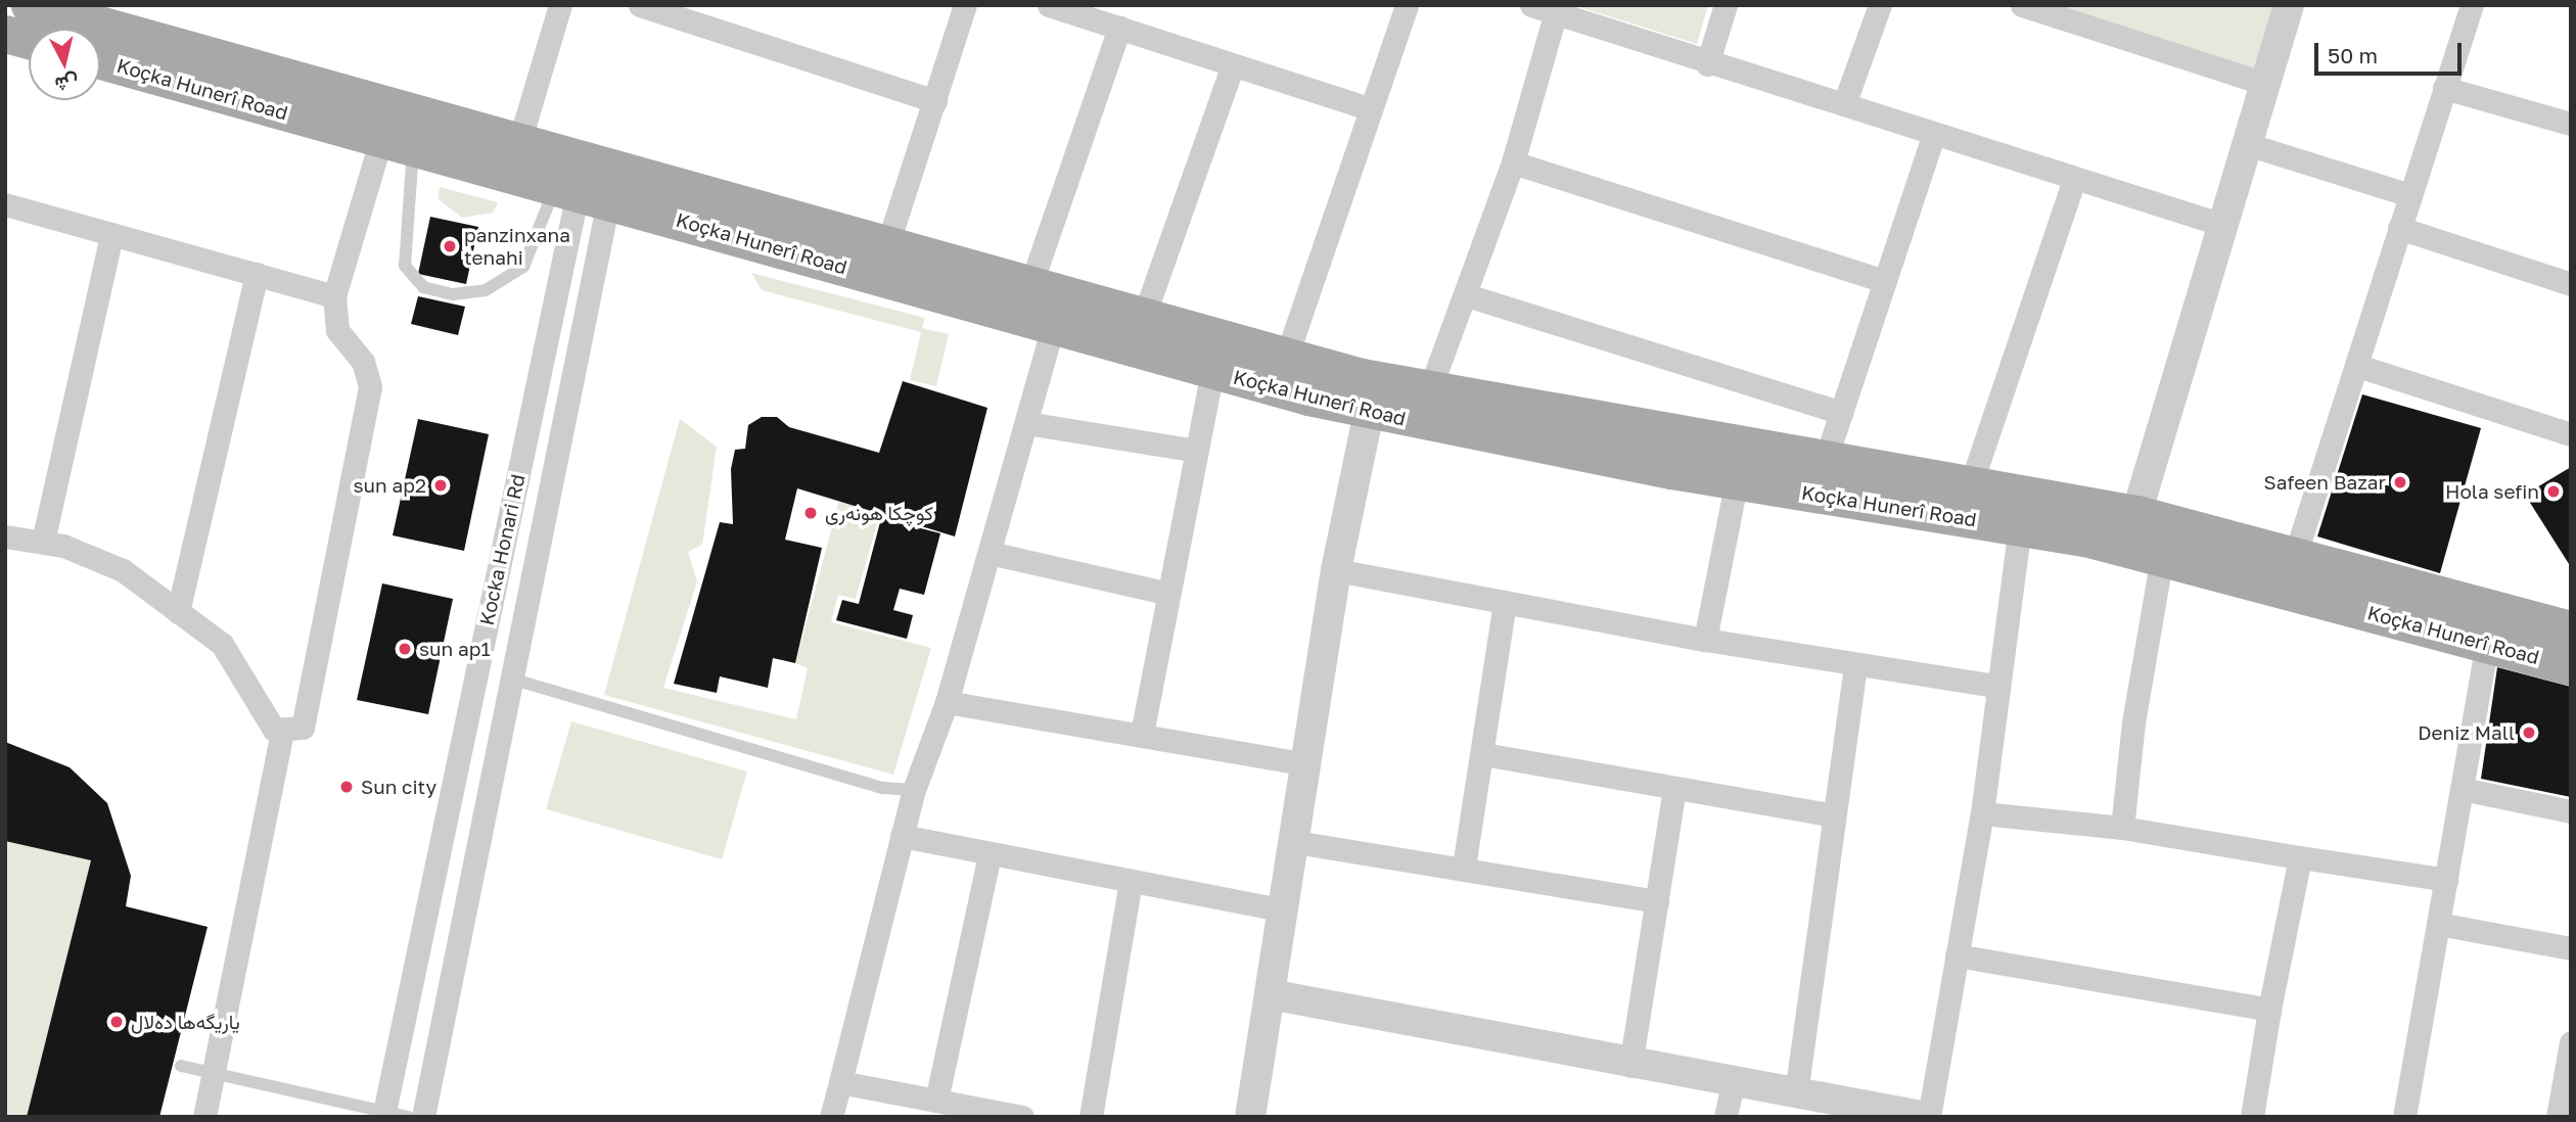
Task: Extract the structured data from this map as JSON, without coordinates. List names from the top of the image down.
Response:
{
  "streets": {
    "main road": ["Koçka Hunerî Road"],
    "street": ["Kocka Honari Rd"]
  },
  "crossings": [
    ["Koçka Hunerî Road", "Kocka Honari Rd"]
  ],
  "places": [
    "panzinxana tenahi",
    "Safeen Bazar",
    "sun ap2",
    "Hola sefin",
    "كوچكا هونەری",
    "sun ap1",
    "Deniz Mall",
    "Sun city",
    "یاریگەها دەلال"
  ],
  "scale_bar": "50 m",
  "north": "bottom"
}
